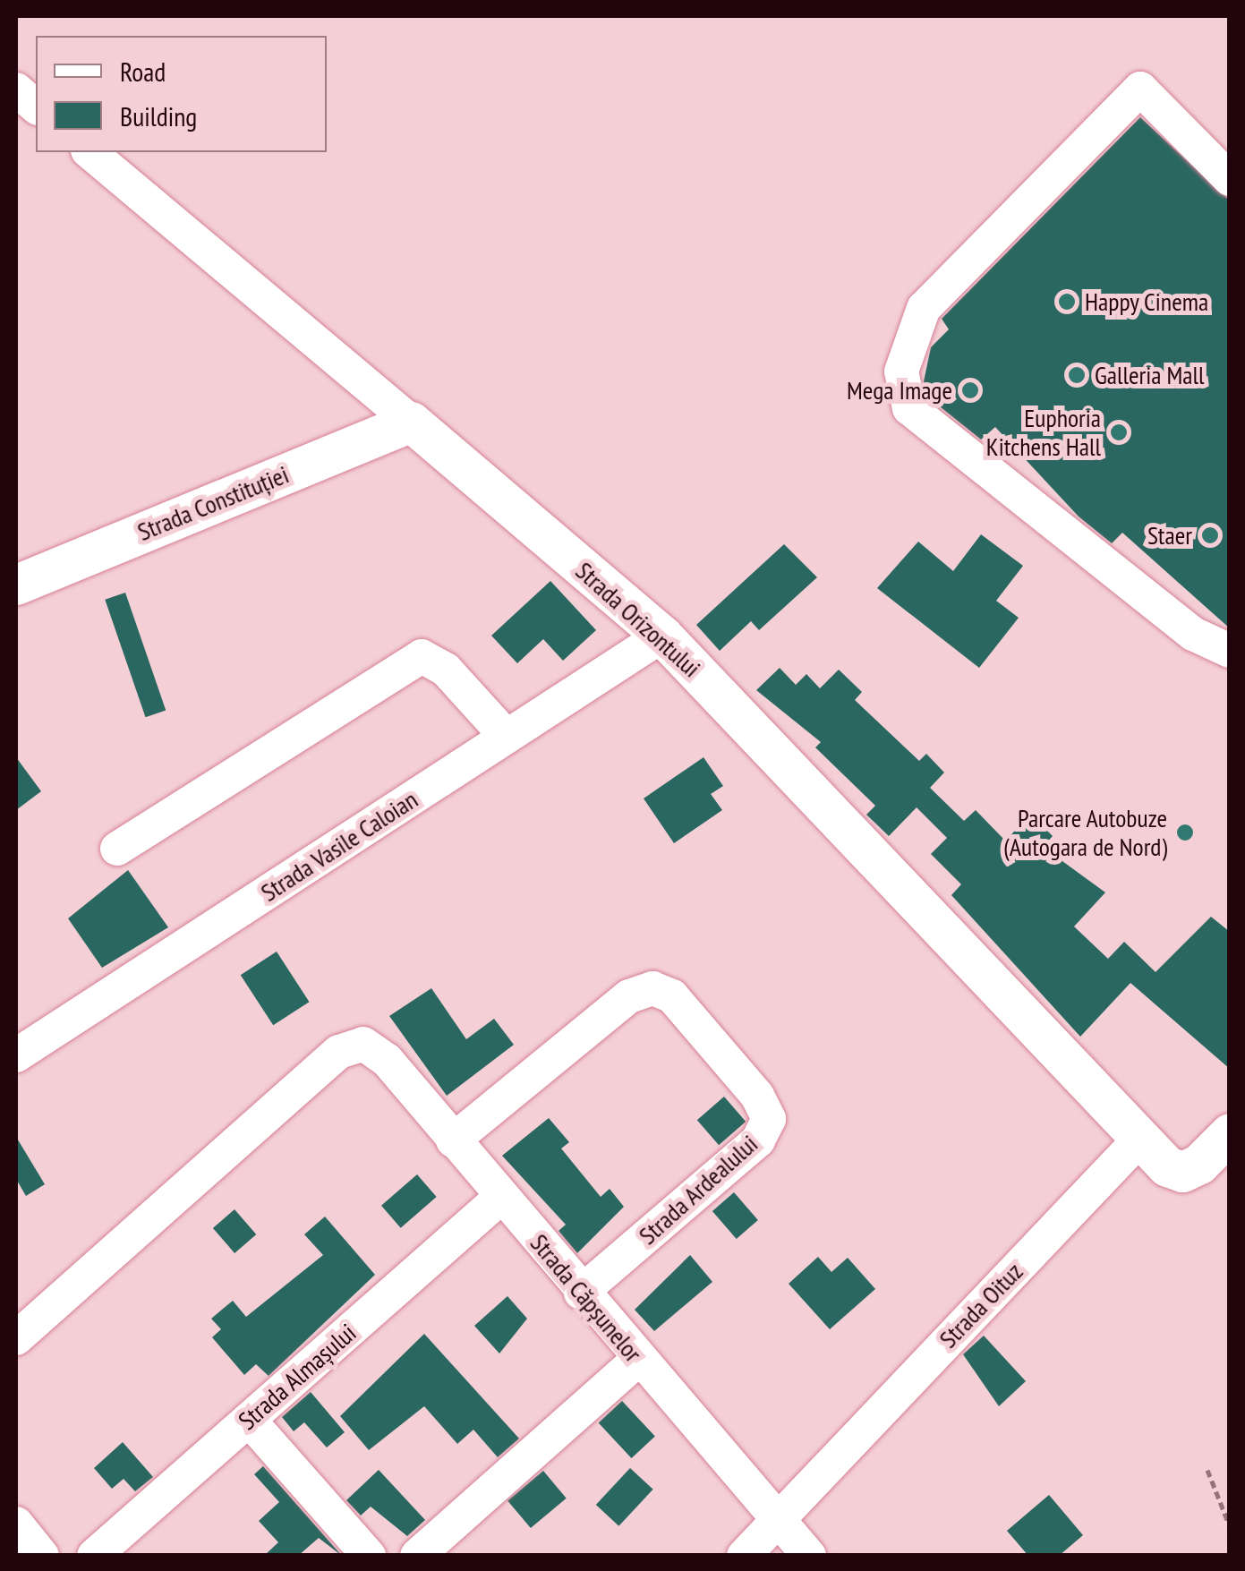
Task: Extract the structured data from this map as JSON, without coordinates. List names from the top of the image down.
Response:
{
  "streets": {
    "street": [
      "Strada Constituției",
      "Strada Orizontului",
      "Strada Vasile Caloian",
      "Strada Ardealului",
      "Strada Căpșunelor",
      "Strada Oituz",
      "Strada Almașului"
    ]
  },
  "crossings": [
    ["Strada Constituției", "Strada Orizontului"],
    ["Strada Orizontului", "Strada Vasile Caloian"],
    ["Strada Orizontului", "Strada Oituz"],
    ["Strada Ardealului", "Strada Căpșunelor"],
    ["Strada Căpșunelor", "Strada Oituz"],
    ["Strada Căpșunelor", "Strada Almașului"]
  ],
  "places": [
    "Happy Cinema",
    "Galleria Mall",
    "Mega Image",
    "Euphoria Kitchens Hall",
    "Staer",
    "Parcare Autobuze (Autogara de Nord)"
  ],
  "legend": ["Road", "Building"]
}
